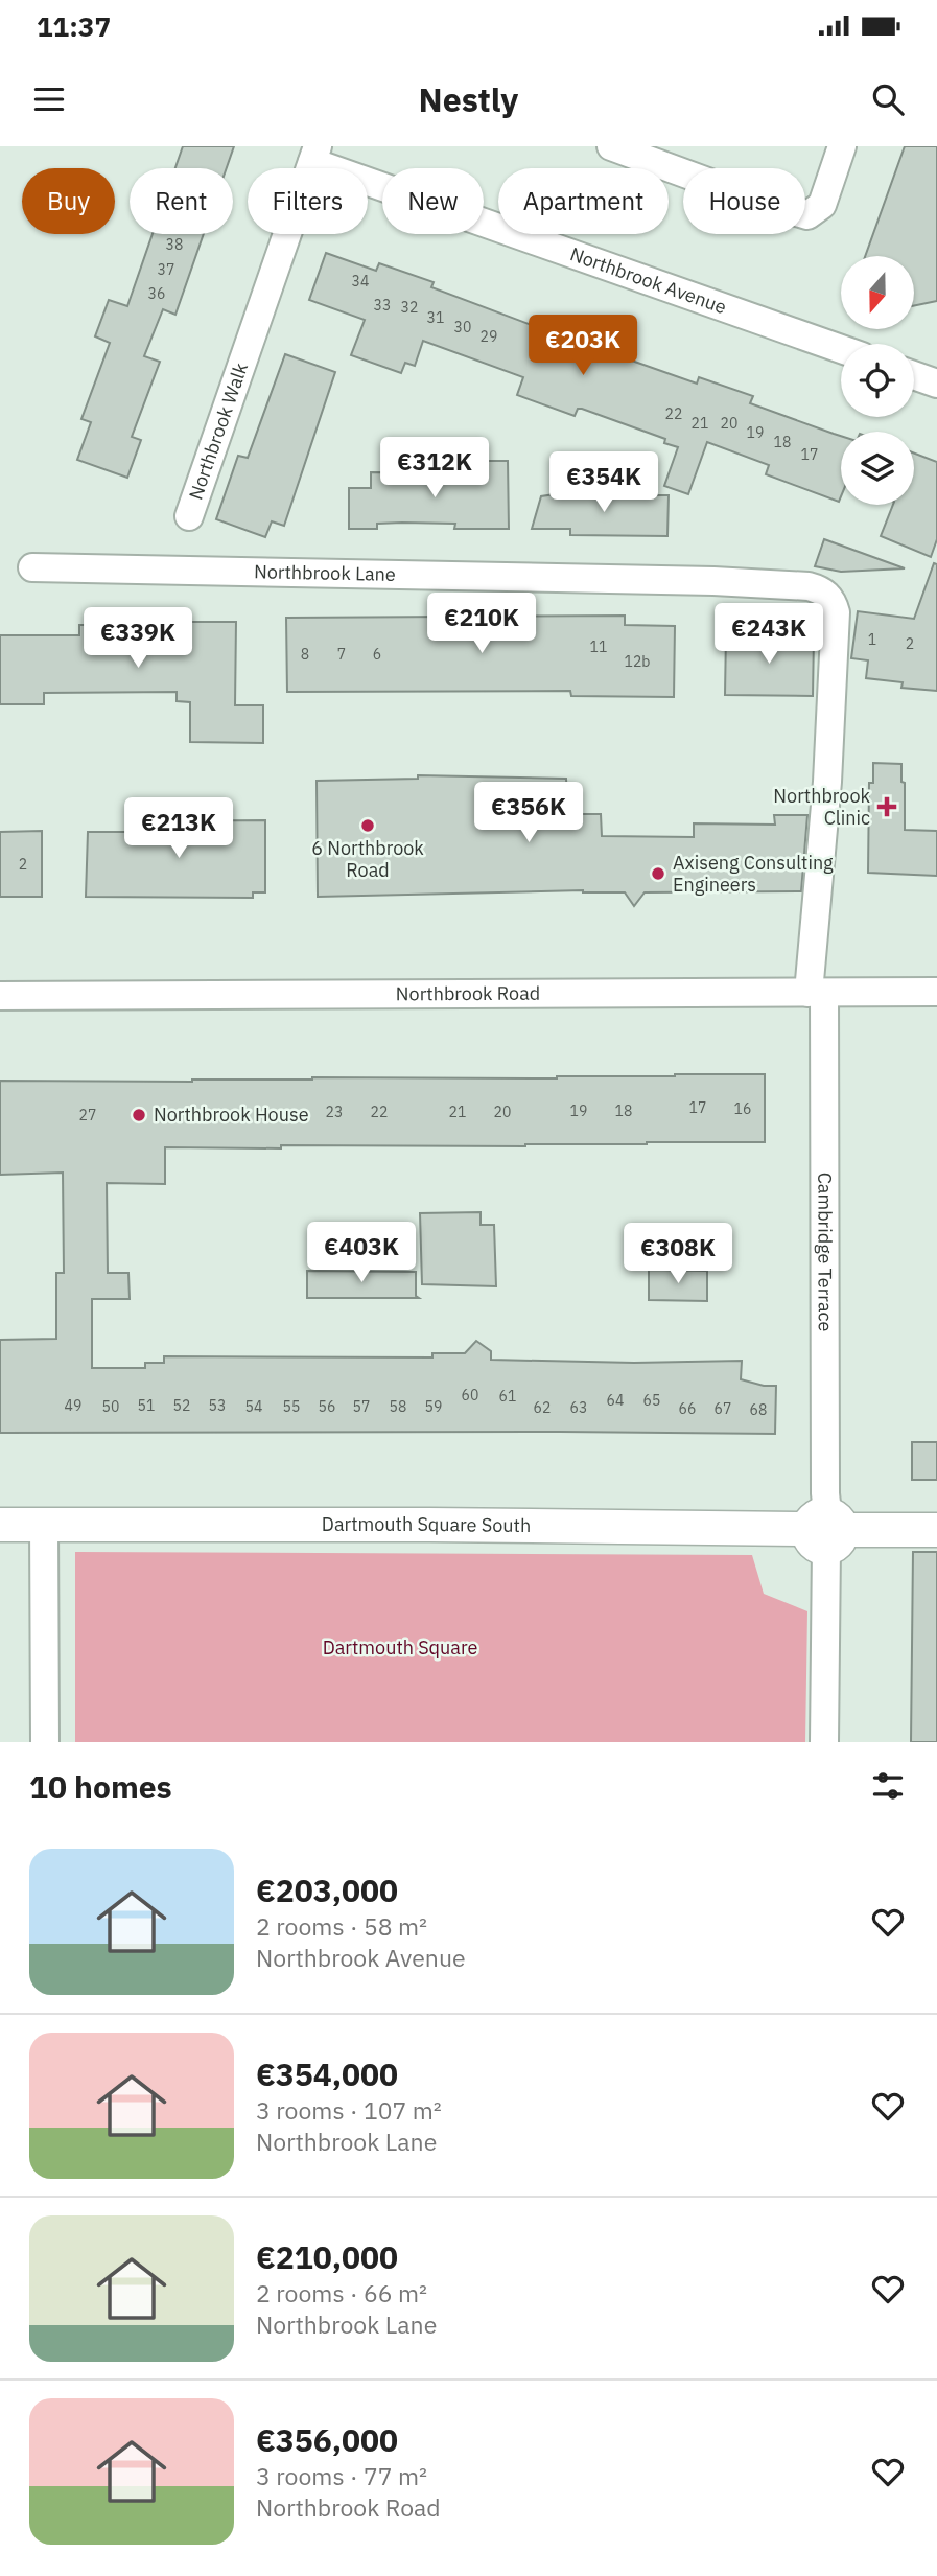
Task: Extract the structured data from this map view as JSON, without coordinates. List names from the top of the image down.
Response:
{
  "streets": {
    "street": [
      "Northbrook Avenue",
      "Northbrook Walk",
      "Northbrook Lane",
      "Northbrook Road",
      "Cambridge Terrace",
      "Dartmouth Square South"
    ]
  },
  "crossings": [
    ["Northbrook Avenue", "Northbrook Walk"],
    ["Northbrook Lane", "Northbrook Road"],
    ["Northbrook Lane", "Cambridge Terrace"],
    ["Northbrook Road", "Cambridge Terrace"],
    ["Cambridge Terrace", "Dartmouth Square South"]
  ],
  "parks": ["Dartmouth Square"],
  "places": {
    "health": ["Northbrook Clinic"],
    "other": ["6 Northbrook Road", "Axiseng Consulting Engineers", "Northbrook House"]
  },
  "house_numbers": [
    "38",
    "37",
    "34",
    "36",
    "33",
    "32",
    "31",
    "30",
    "29",
    "22",
    "21",
    "20",
    "19",
    "18",
    "17",
    "1",
    "2",
    "11",
    "8",
    "7",
    "6",
    "12b",
    "2",
    "17",
    "16",
    "19",
    "18",
    "23",
    "22",
    "21",
    "20",
    "27",
    "60",
    "61",
    "64",
    "65",
    "49",
    "51",
    "52",
    "53",
    "50",
    "54",
    "55",
    "56",
    "57",
    "58",
    "59",
    "62",
    "63",
    "66",
    "67",
    "68"
  ],
  "north": "bottom",
  "page": {
    "status": "11:37",
    "header": "Nestly",
    "chip": [
      "Buy",
      "Rent",
      "Filters",
      "New",
      "Apartment",
      "House"
    ],
    "price": [
      "€203K",
      "€312K",
      "€354K",
      "€210K",
      "€243K",
      "€339K",
      "€356K",
      "€213K",
      "€403K",
      "€308K"
    ],
    "heading": "10 homes",
    "list": [
      {
        "name": "€203,000",
        "note": "2 rooms · 58 m² · Northbrook Avenue"
      },
      {
        "name": "€354,000",
        "note": "3 rooms · 107 m² · Northbrook Lane"
      },
      {
        "name": "€210,000",
        "note": "2 rooms · 66 m² · Northbrook Lane"
      },
      {
        "name": "€356,000",
        "note": "3 rooms · 77 m² · Northbrook Road"
      }
    ]
  }
}
